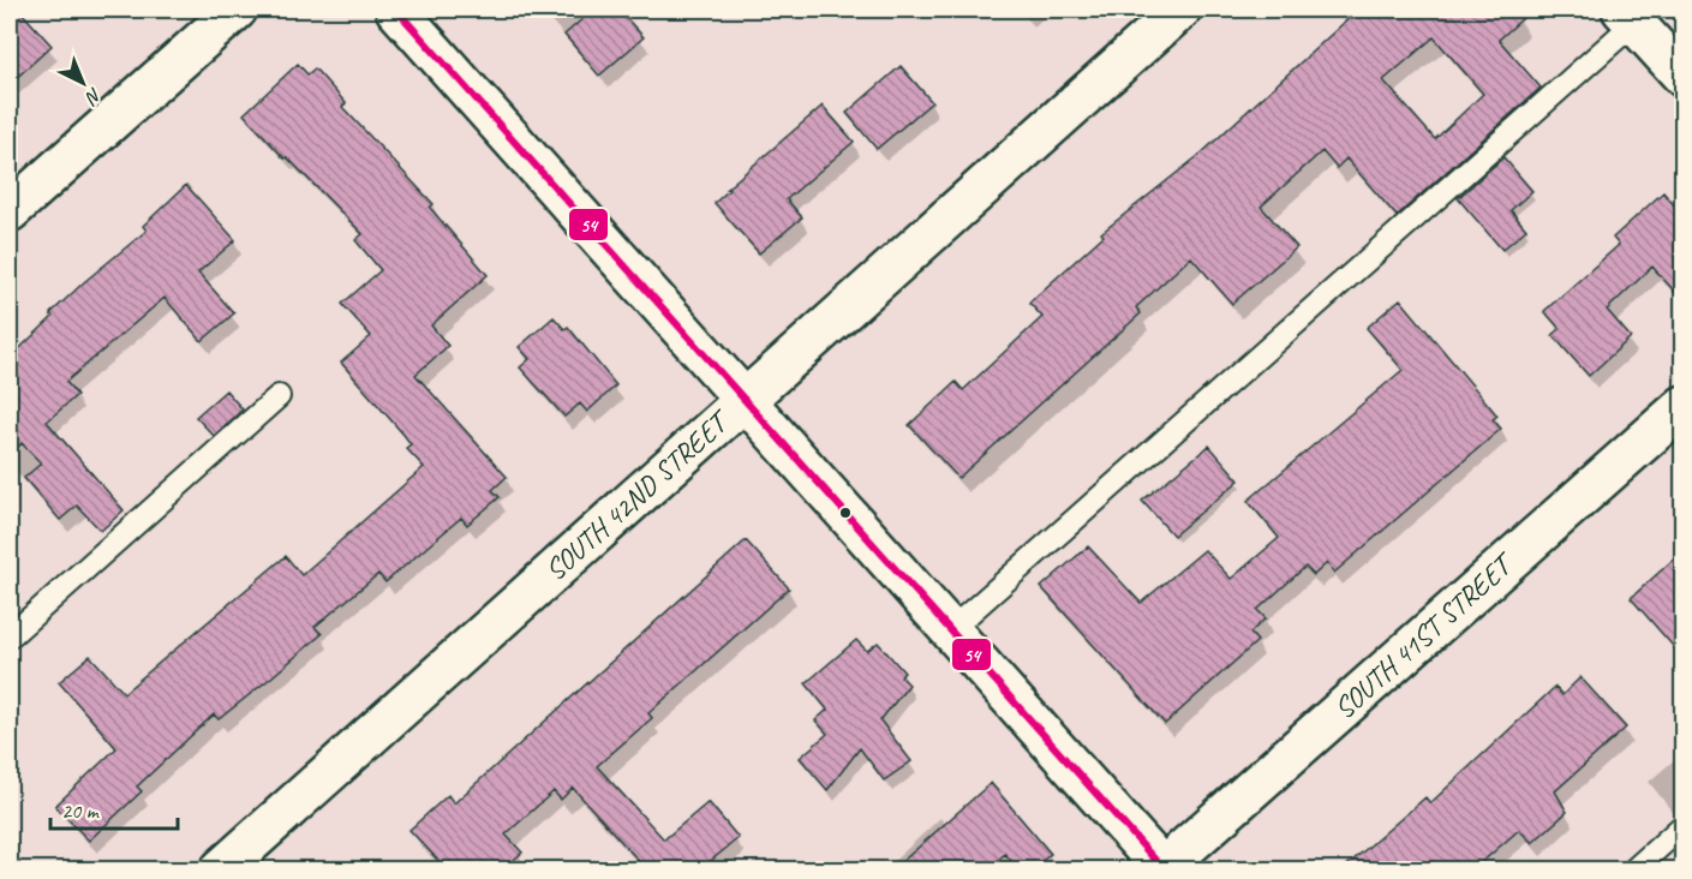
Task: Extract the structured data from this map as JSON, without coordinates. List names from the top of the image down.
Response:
{
  "streets": {
    "street": ["SOUTH 42ND STREET", "SOUTH 41ST STREET"]
  },
  "lines": ["transit line 54"],
  "scale_bar": "20 m",
  "north": "bottom right"
}
